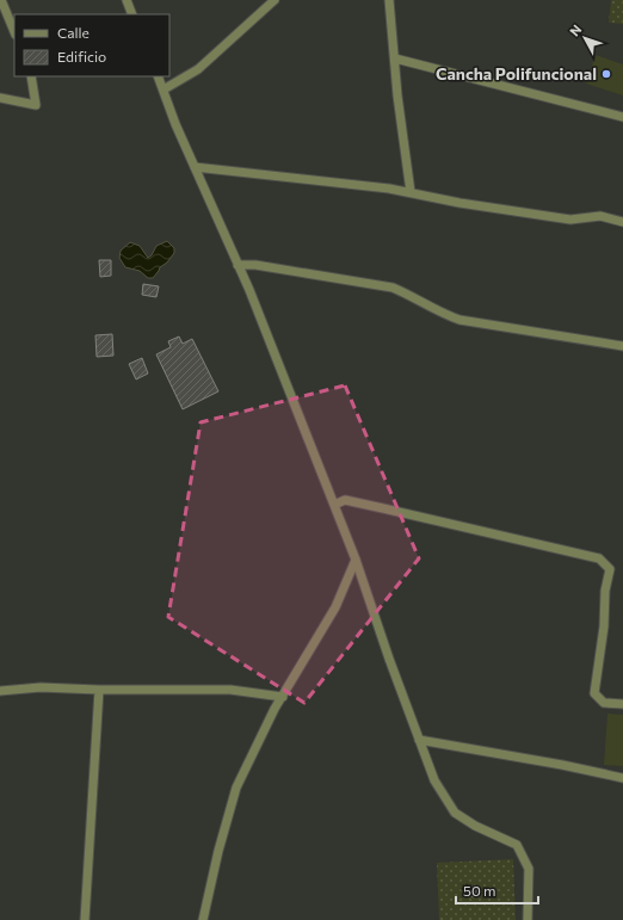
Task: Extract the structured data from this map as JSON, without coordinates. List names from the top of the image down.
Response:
{
  "places": ["Cancha Polifuncional"],
  "legend": ["Calle", "Edificio"],
  "scale_bar": "50 m",
  "north": "top left"
}
